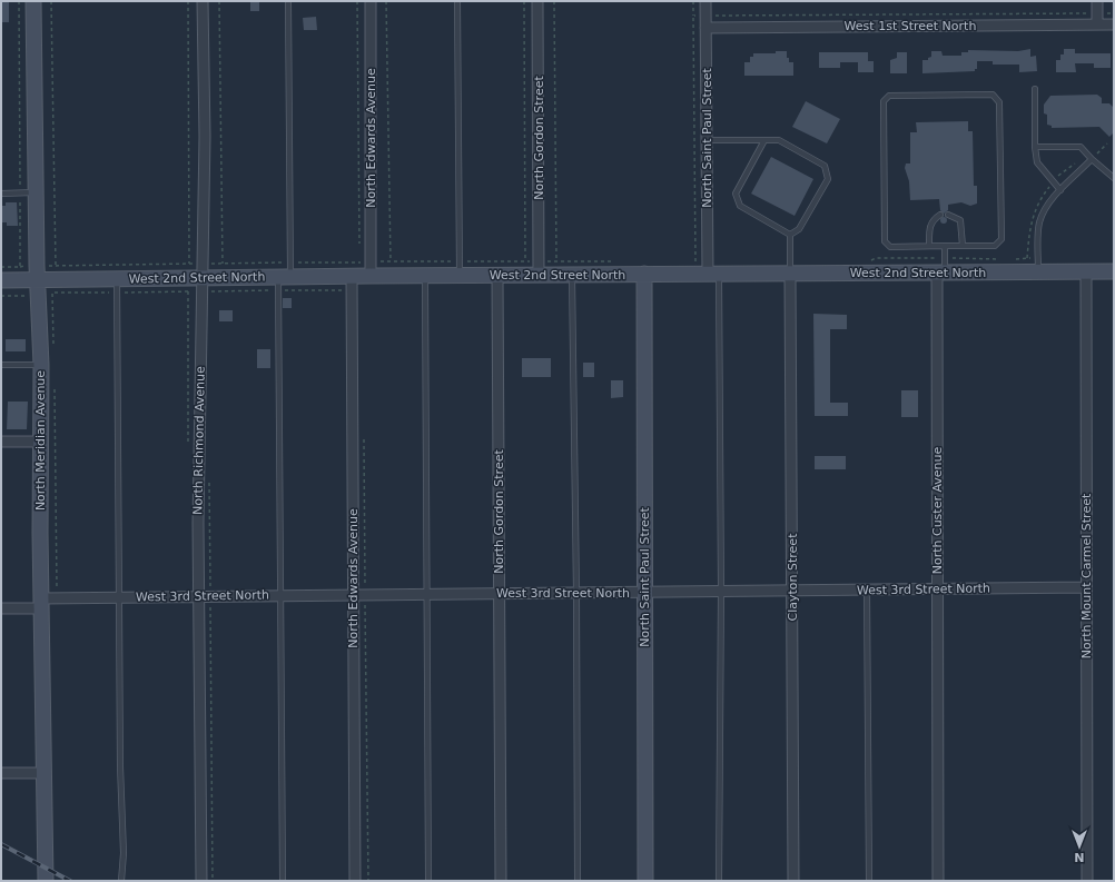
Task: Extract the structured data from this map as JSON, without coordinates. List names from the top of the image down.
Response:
{
  "streets": {
    "street": [
      "West 1st Street North",
      "North Edwards Avenue",
      "North Gordon Street",
      "North Saint Paul Street",
      "West 2nd Street North",
      "North Meridian Avenue",
      "North Richmond Avenue",
      "North Custer Avenue",
      "North Mount Carmel Street",
      "Clayton Street",
      "West 3rd Street North"
    ]
  },
  "crossings": [
    ["West 1st Street North", "North Saint Paul Street"],
    ["North Edwards Avenue", "West 2nd Street North"],
    ["North Edwards Avenue", "West 3rd Street North"],
    ["North Gordon Street", "West 2nd Street North"],
    ["North Gordon Street", "West 3rd Street North"],
    ["North Saint Paul Street", "West 2nd Street North"],
    ["North Saint Paul Street", "West 3rd Street North"],
    ["West 2nd Street North", "North Meridian Avenue"],
    ["West 2nd Street North", "North Richmond Avenue"],
    ["West 2nd Street North", "North Custer Avenue"],
    ["West 2nd Street North", "North Mount Carmel Street"],
    ["West 2nd Street North", "Clayton Street"],
    ["North Meridian Avenue", "West 3rd Street North"],
    ["North Richmond Avenue", "West 3rd Street North"],
    ["North Custer Avenue", "West 3rd Street North"],
    ["North Mount Carmel Street", "West 3rd Street North"],
    ["Clayton Street", "West 3rd Street North"]
  ],
  "north": "bottom"
}
